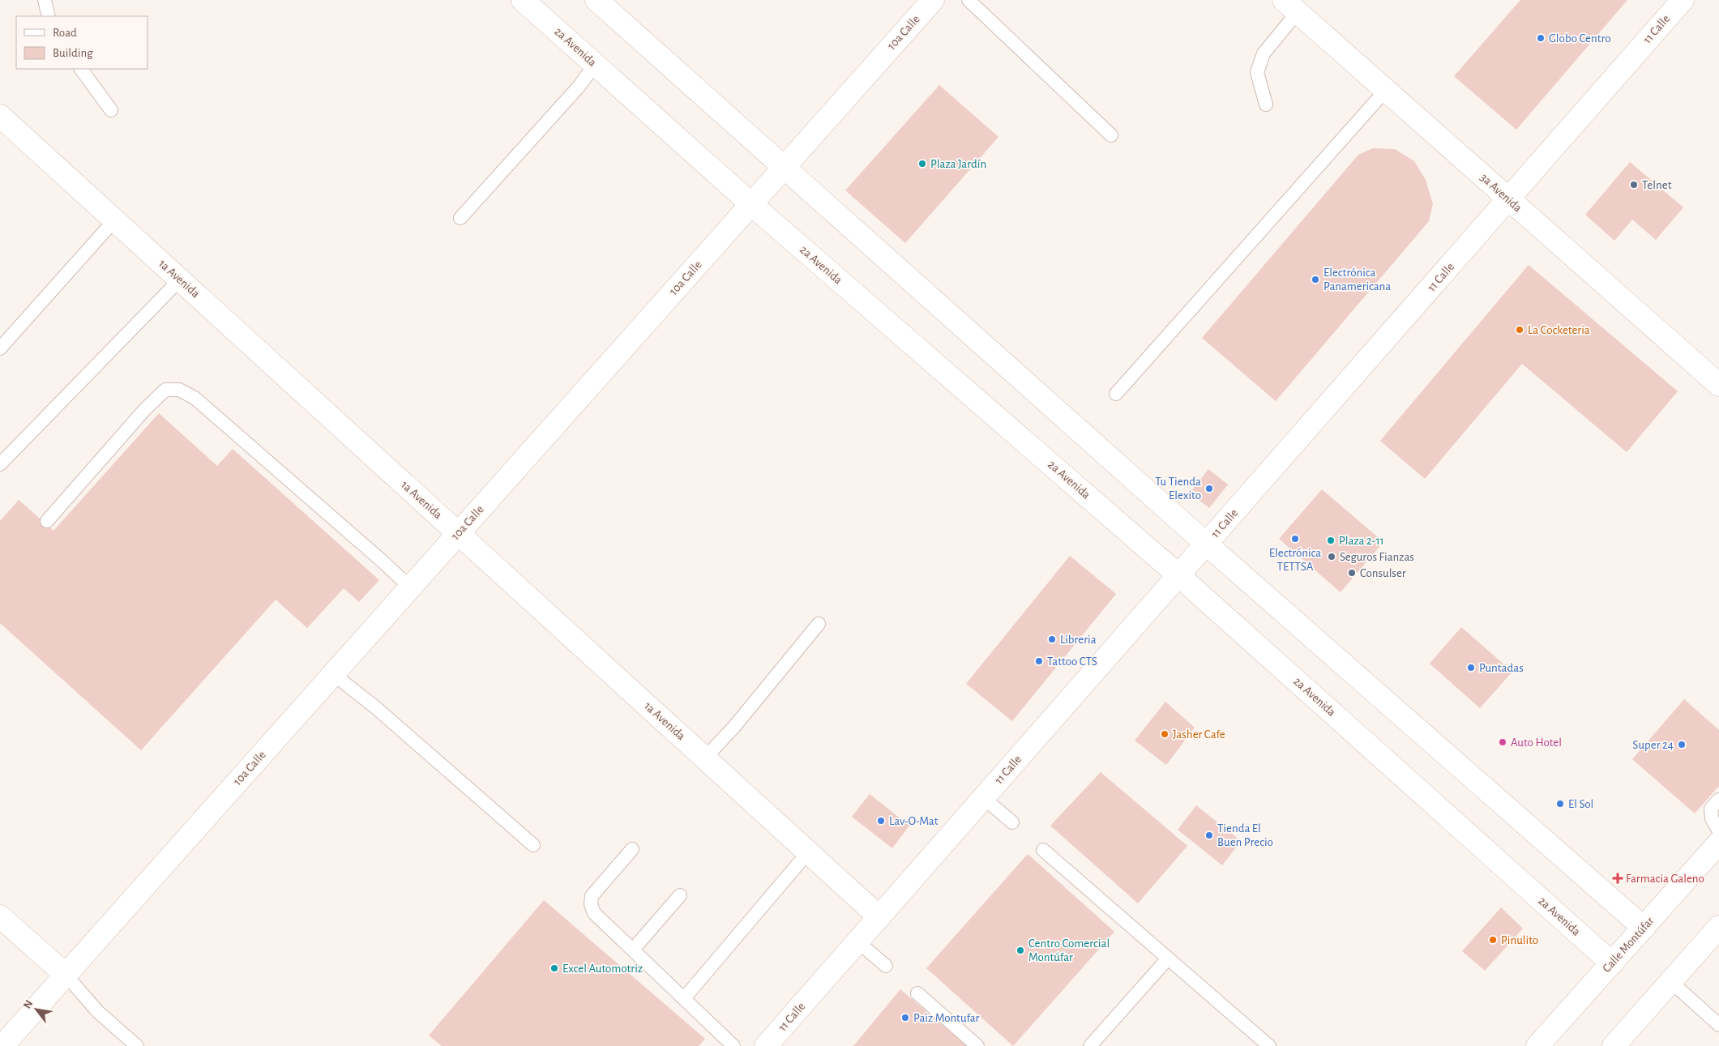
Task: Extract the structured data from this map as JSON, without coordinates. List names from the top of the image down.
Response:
{
  "streets": {
    "street": [
      "11 Calle",
      "10a Calle",
      "2a Avenida",
      "3a Avenida",
      "1a Avenida",
      "Calle Montúfar"
    ]
  },
  "crossings": [
    ["11 Calle", "2a Avenida"],
    ["11 Calle", "3a Avenida"],
    ["11 Calle", "1a Avenida"],
    ["10a Calle", "2a Avenida"],
    ["10a Calle", "1a Avenida"],
    ["2a Avenida", "Calle Montúfar"]
  ],
  "places": {
    "other": [
      "Globo Centro",
      "Plaza Jardín",
      "Telnet",
      "Electrónica Panamericana",
      "La Cocketeria",
      "Tu Tienda Elexito",
      "Electrónica TETTSA",
      "Plaza 2-11",
      "Seguros Fianzas",
      "Consulser",
      "Libreria",
      "Tattoo CTS",
      "Puntadas",
      "Jasher Cafe",
      "Auto Hotel",
      "Super 24",
      "El Sol",
      "Lav-O-Mat",
      "Tienda El Buen Precio",
      "Pinulito",
      "Centro Comercial Montúfar",
      "Excel Automotriz",
      "Paiz Montufar"
    ],
    "health": ["Farmacia Galeno"]
  },
  "legend": ["Road", "Building"],
  "north": "top left"
}
